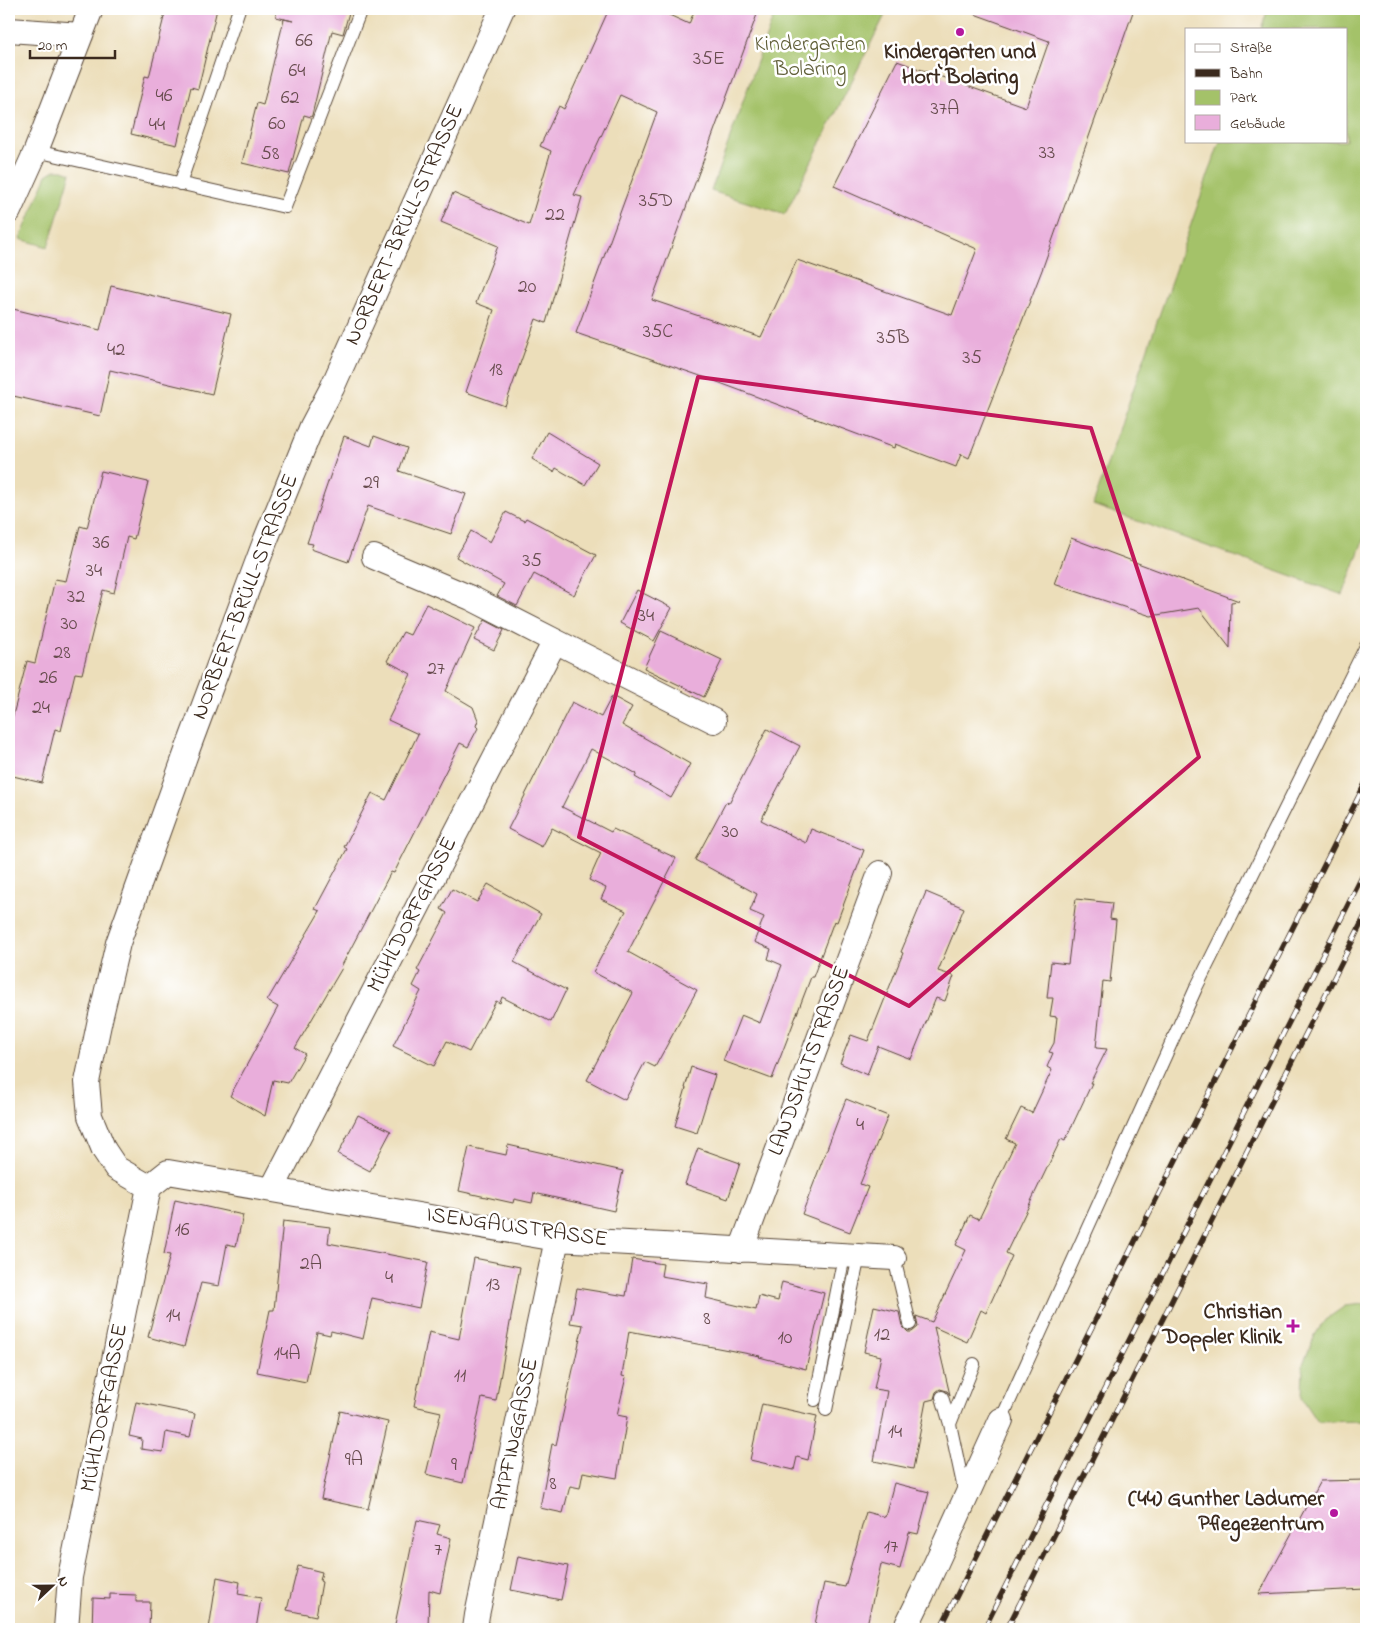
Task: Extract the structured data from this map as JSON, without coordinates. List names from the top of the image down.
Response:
{
  "streets": {
    "street": [
      "NORBERT-BRÜLL-STRASSE",
      "MÜHLDORFGASSE",
      "LANDSHUTSTRASSE",
      "ISENGAUSTRASSE",
      "AMPFINGGASSE"
    ]
  },
  "crossings": [
    ["NORBERT-BRÜLL-STRASSE", "MÜHLDORFGASSE"],
    ["NORBERT-BRÜLL-STRASSE", "ISENGAUSTRASSE"],
    ["MÜHLDORFGASSE", "ISENGAUSTRASSE"],
    ["LANDSHUTSTRASSE", "ISENGAUSTRASSE"],
    ["ISENGAUSTRASSE", "AMPFINGGASSE"]
  ],
  "parks": ["Kindergarten Bolaring"],
  "places": {
    "other": ["Kindergarten und Hort Bolaring", "(44) Gunther Ladurner Pflegezentrum"],
    "health": ["Christian Doppler Klinik"]
  },
  "house_numbers": [
    "66",
    "35E",
    "64",
    "46",
    "62",
    "37A",
    "60",
    "44",
    "33",
    "58",
    "35D",
    "22",
    "20",
    "35C",
    "35B",
    "42",
    "35",
    "18",
    "29",
    "36",
    "35",
    "34",
    "32",
    "34",
    "30",
    "28",
    "27",
    "26",
    "24",
    "30",
    "4",
    "16",
    "2A",
    "4",
    "13",
    "14",
    "8",
    "12",
    "10",
    "14A",
    "11",
    "14",
    "9A",
    "9",
    "8",
    "17",
    "7"
  ],
  "legend": [
    "Straße",
    "Bahn",
    "Park",
    "Gebäude"
  ],
  "scale_bar": "20 m",
  "north": "right"
}
